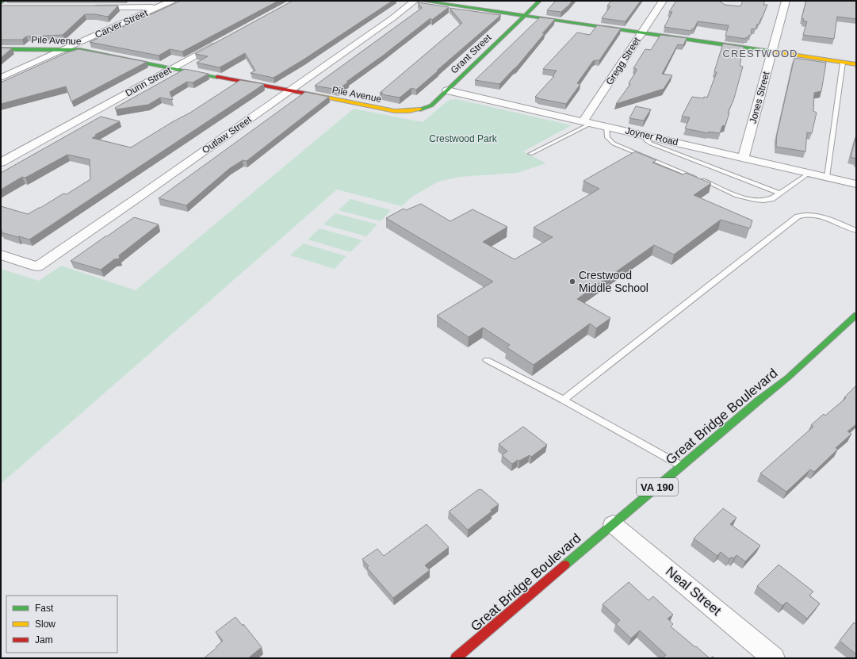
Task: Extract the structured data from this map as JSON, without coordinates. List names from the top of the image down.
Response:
{
  "streets": {
    "street": [
      "Carver Street",
      "Pile Avenue",
      "Grant Street",
      "Gregg Street",
      "Dunn Street",
      "Jones Street",
      "Outlaw Street",
      "Joyner Road",
      "Great Bridge Boulevard",
      "VA 190",
      "Neal Street"
    ]
  },
  "crossings": [
    ["Carver Street", "Pile Avenue"],
    ["Pile Avenue", "Grant Street"],
    ["Pile Avenue", "Dunn Street"],
    ["Pile Avenue", "Outlaw Street"],
    ["Grant Street", "Joyner Road"],
    ["Gregg Street", "Joyner Road"],
    ["Jones Street", "Joyner Road"],
    ["Great Bridge Boulevard", "Neal Street"]
  ],
  "districts": ["CRESTWOOD"],
  "parks": ["Crestwood Park"],
  "places": ["Crestwood Middle School"],
  "legend": ["Fast", "Slow", "Jam"]
}
